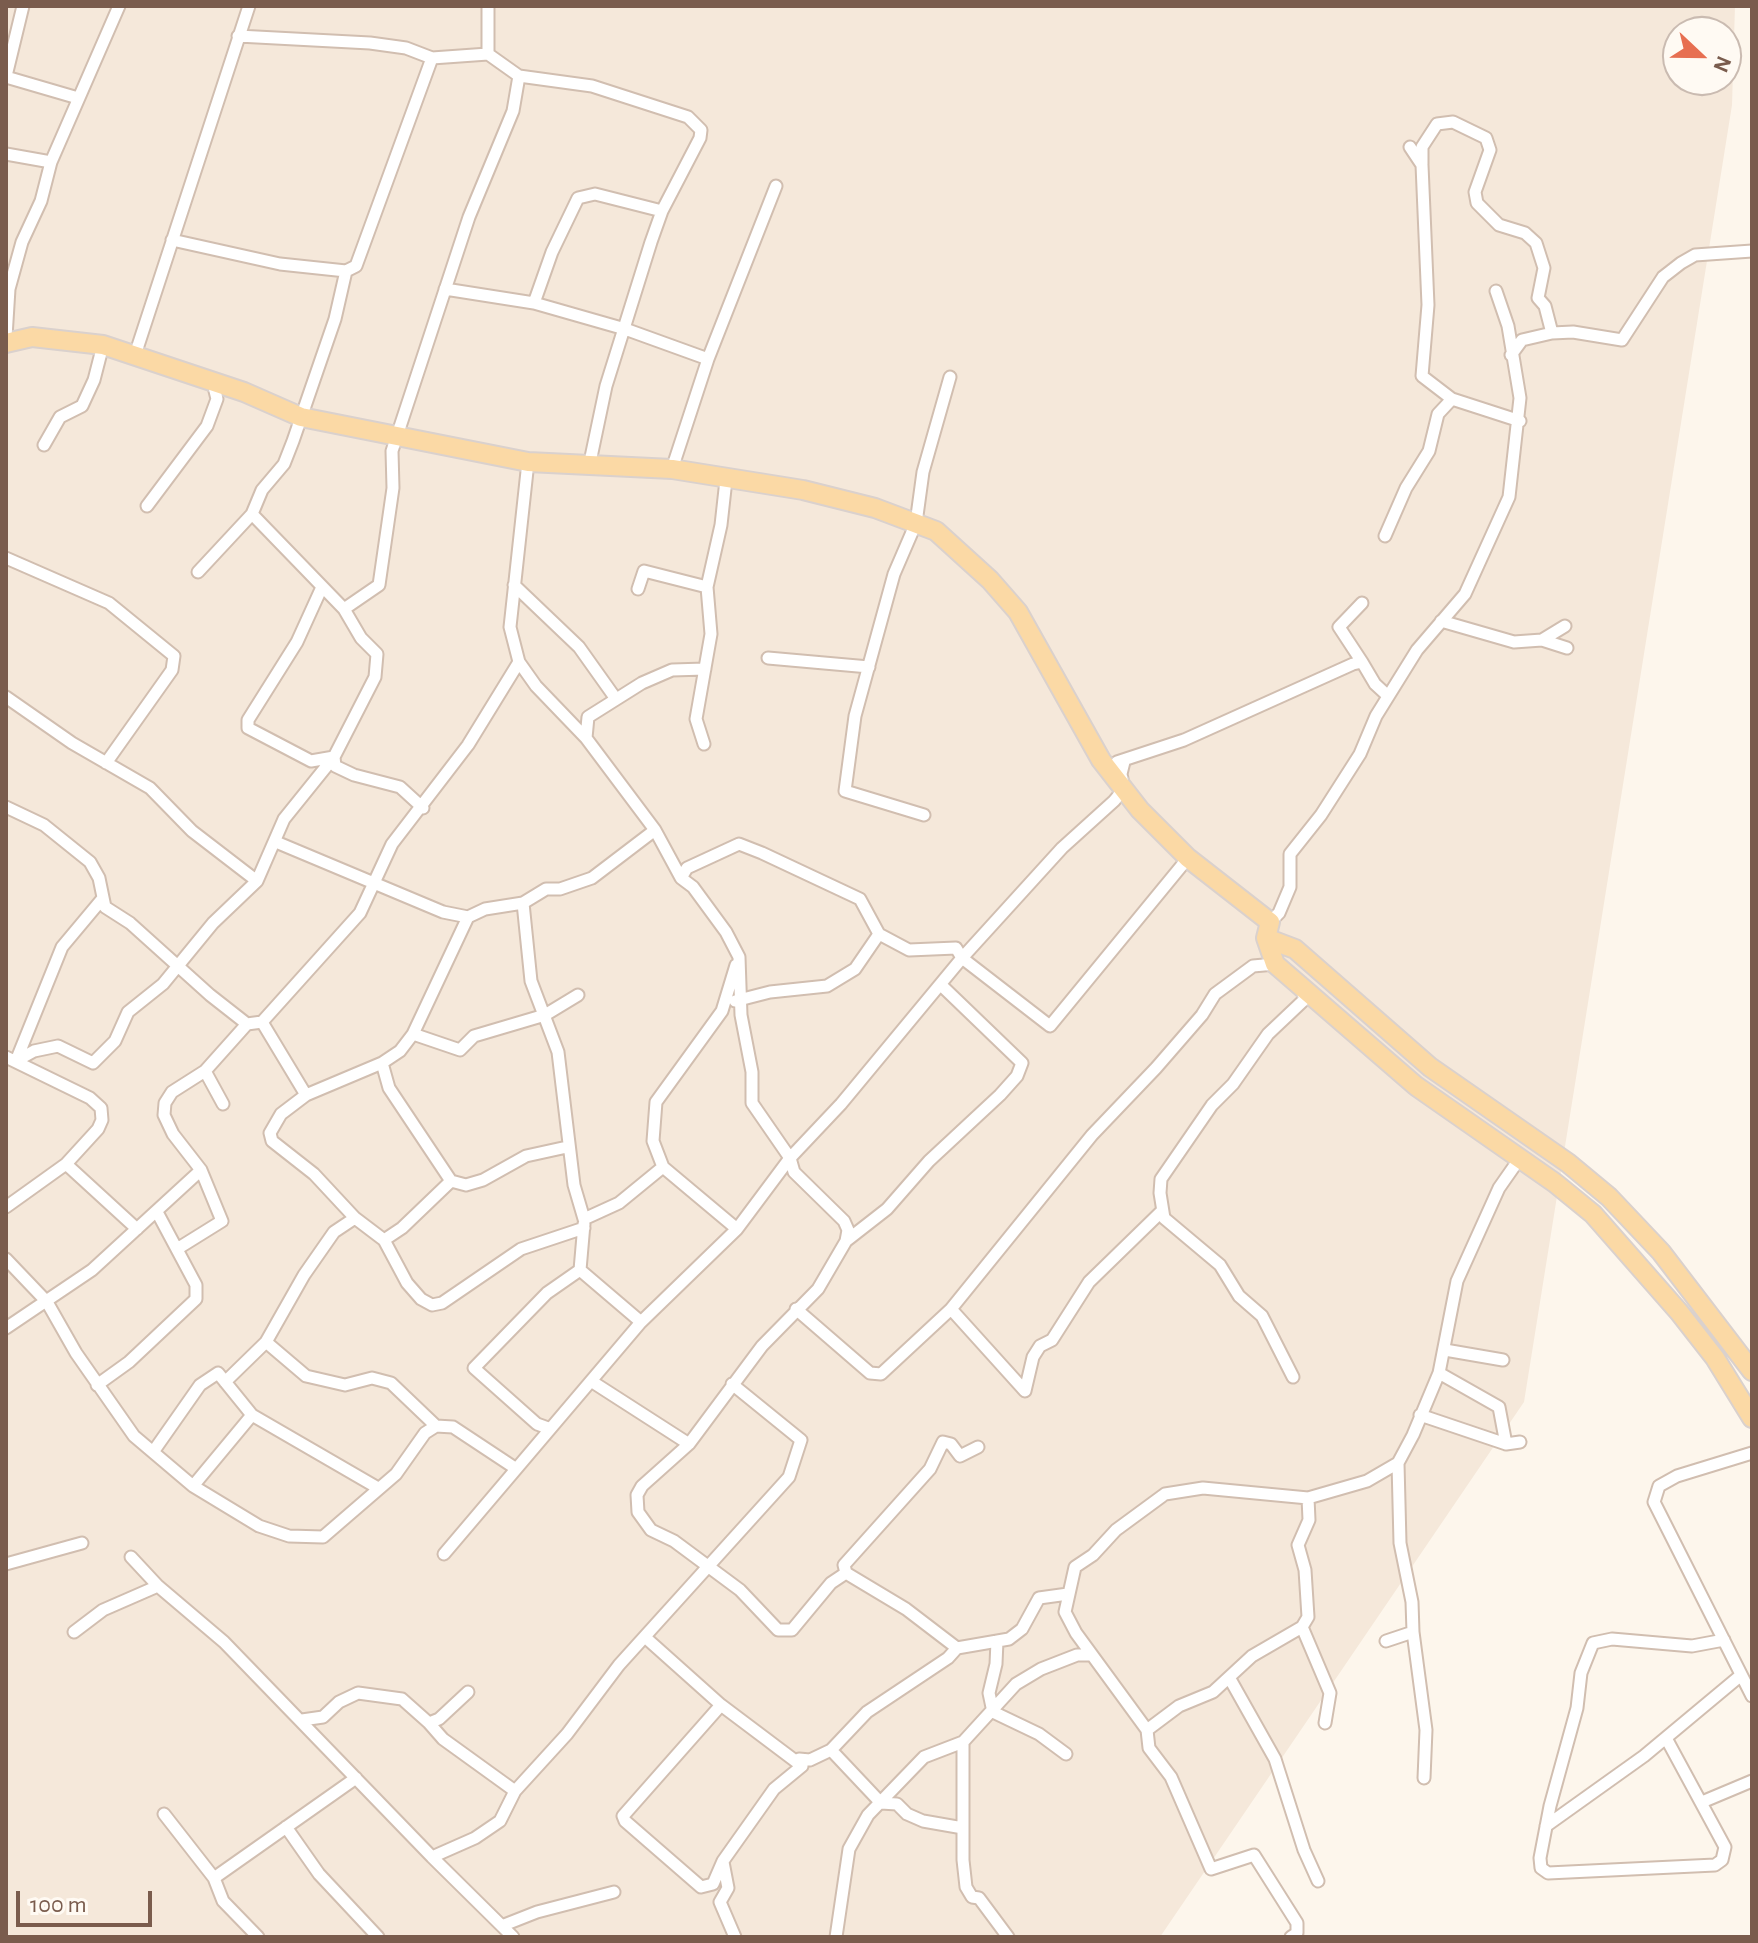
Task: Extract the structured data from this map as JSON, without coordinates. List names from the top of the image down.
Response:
{
  "scale_bar": "100 m",
  "north": "right"
}
